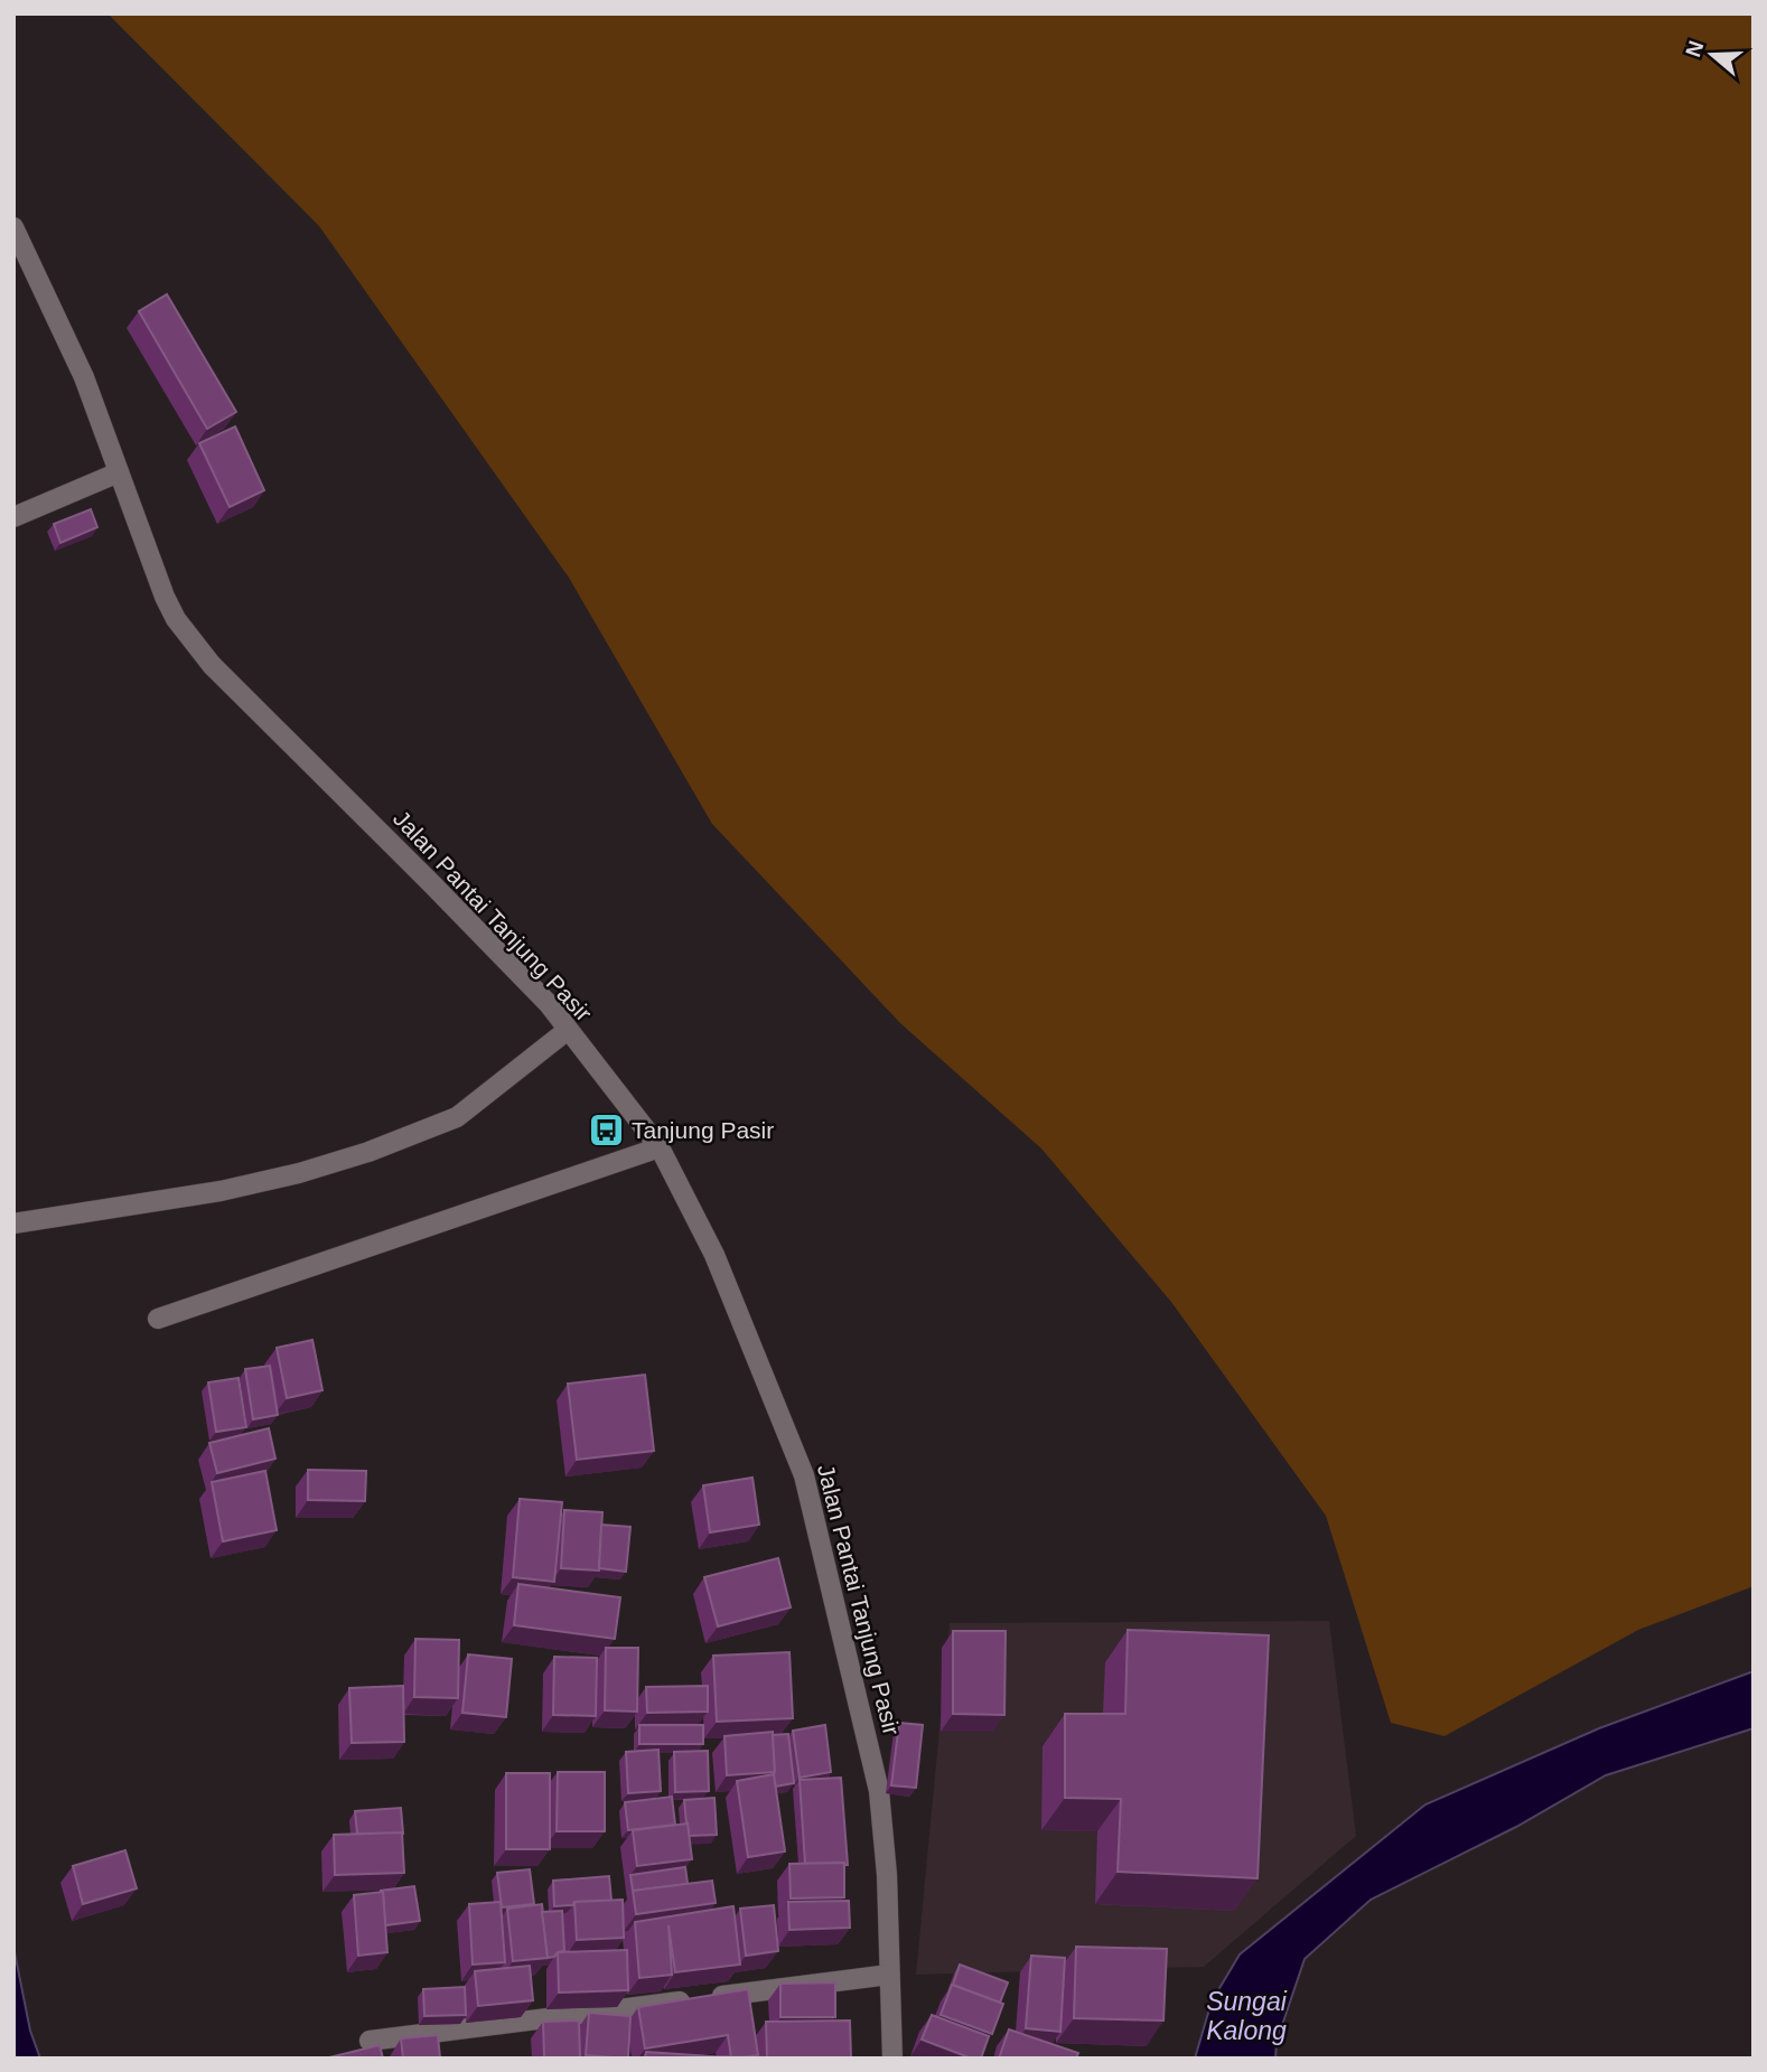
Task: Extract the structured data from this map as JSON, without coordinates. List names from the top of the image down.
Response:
{
  "streets": {
    "street": ["Jalan Pantai Tanjung Pasir"]
  },
  "water": ["Sungai Kalong"],
  "places": {
    "bus stop": ["Tanjung Pasir"]
  },
  "north": "left"
}
